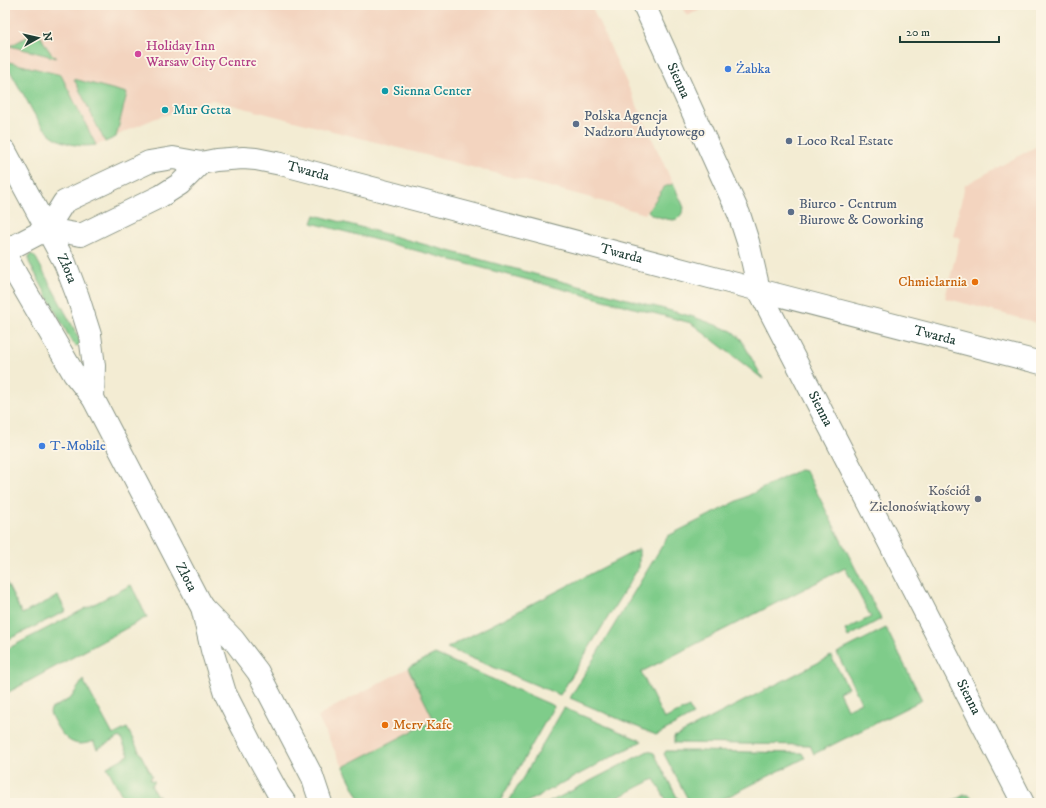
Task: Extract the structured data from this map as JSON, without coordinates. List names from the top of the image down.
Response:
{
  "streets": {
    "street": ["Sienna", "Twarda", "Złota"]
  },
  "crossings": [
    ["Sienna", "Twarda"],
    ["Twarda", "Złota"]
  ],
  "places": [
    "Holiday Inn Warsaw City Centre",
    "Żabka",
    "Sienna Center",
    "Mur Getta",
    "Polska Agencja Nadzoru Audytowego",
    "Loco Real Estate",
    "Biurco - Centrum Biurowe & Coworking",
    "Chmielarnia",
    "T-Mobile",
    "Kościół Zielonoświątkowy",
    "Merv Kafe"
  ],
  "scale_bar": "20 m",
  "north": "right"
}
